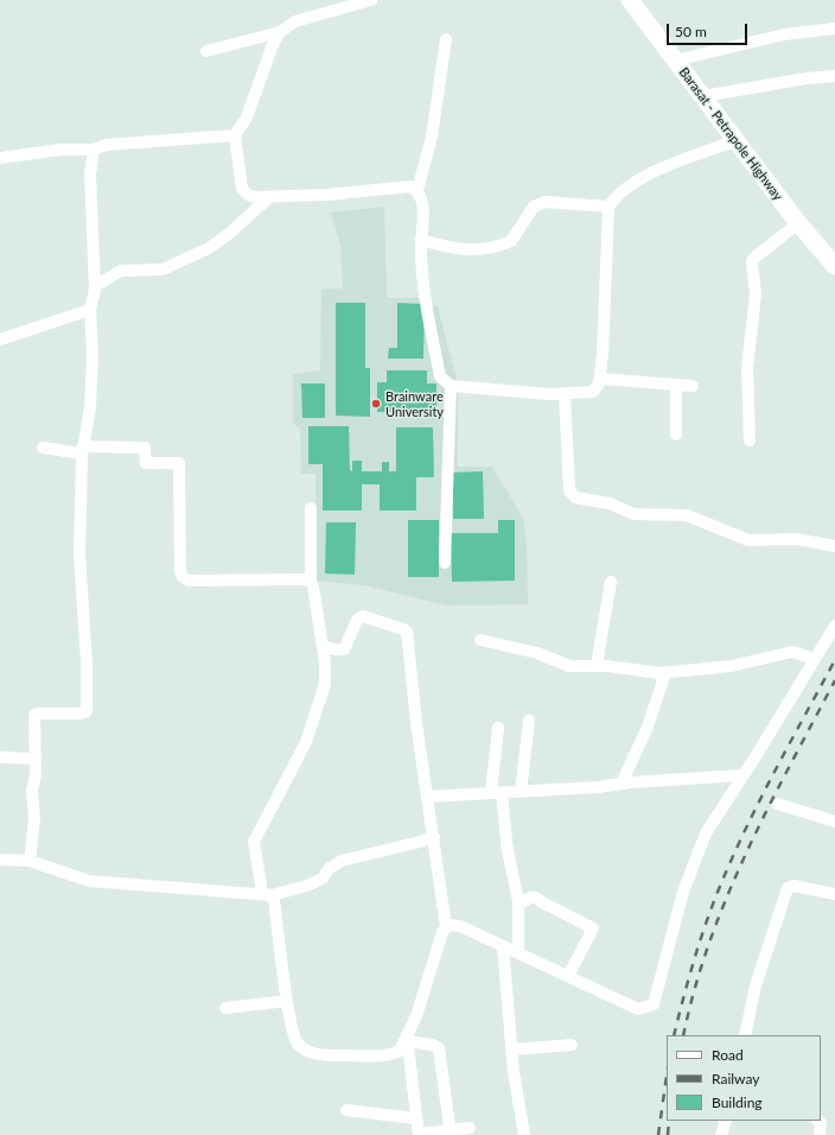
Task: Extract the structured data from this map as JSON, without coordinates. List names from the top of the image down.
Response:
{
  "streets": {
    "highway": ["Barasat - Petrapole Highway"]
  },
  "places": ["Brainware University"],
  "legend": ["Road", "Railway", "Building"],
  "scale_bar": "50 m"
}
